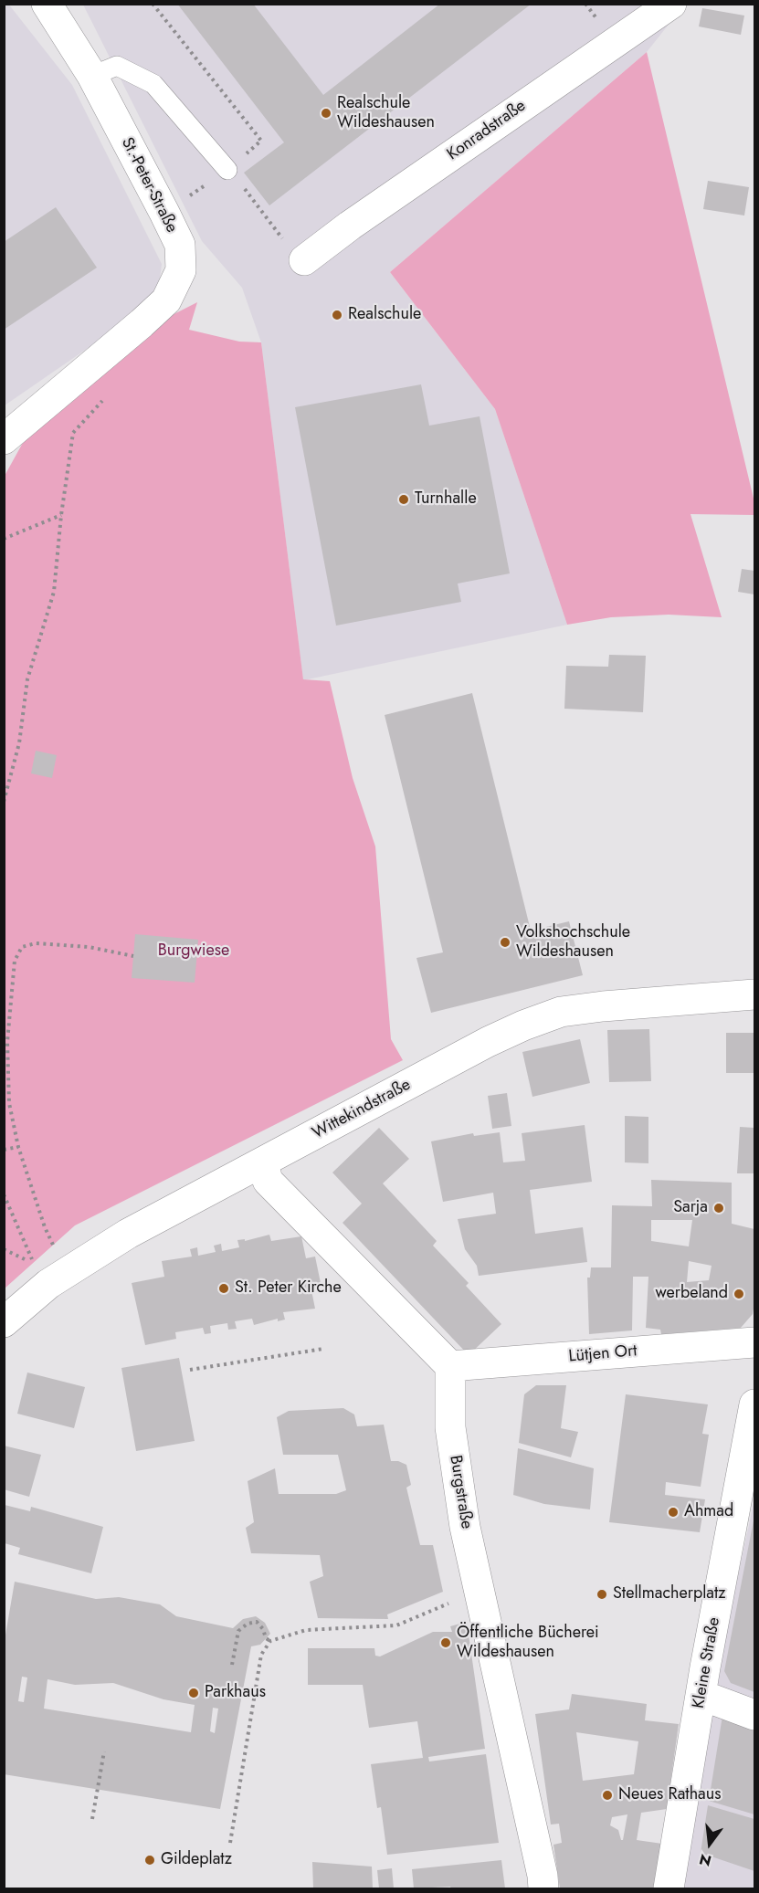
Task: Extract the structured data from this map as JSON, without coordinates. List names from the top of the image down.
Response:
{
  "streets": {
    "street": [
      "Konradstraße",
      "St.-Peter-Straße",
      "Wittekindstraße",
      "Lütjen Ort",
      "Burgstraße",
      "Kleine Straße"
    ]
  },
  "crossings": [
    ["Lütjen Ort", "Burgstraße"]
  ],
  "parks": ["Burgwiese"],
  "places": [
    "Realschule Wildeshausen",
    "Realschule",
    "Turnhalle",
    "Volkshochschule Wildeshausen",
    "Sarja",
    "St. Peter Kirche",
    "werbeland",
    "Ahmad",
    "Stellmacherplatz",
    "Öffentliche Bücherei Wildeshausen",
    "Parkhaus",
    "Neues Rathaus",
    "Gildeplatz"
  ],
  "north": "bottom"
}
